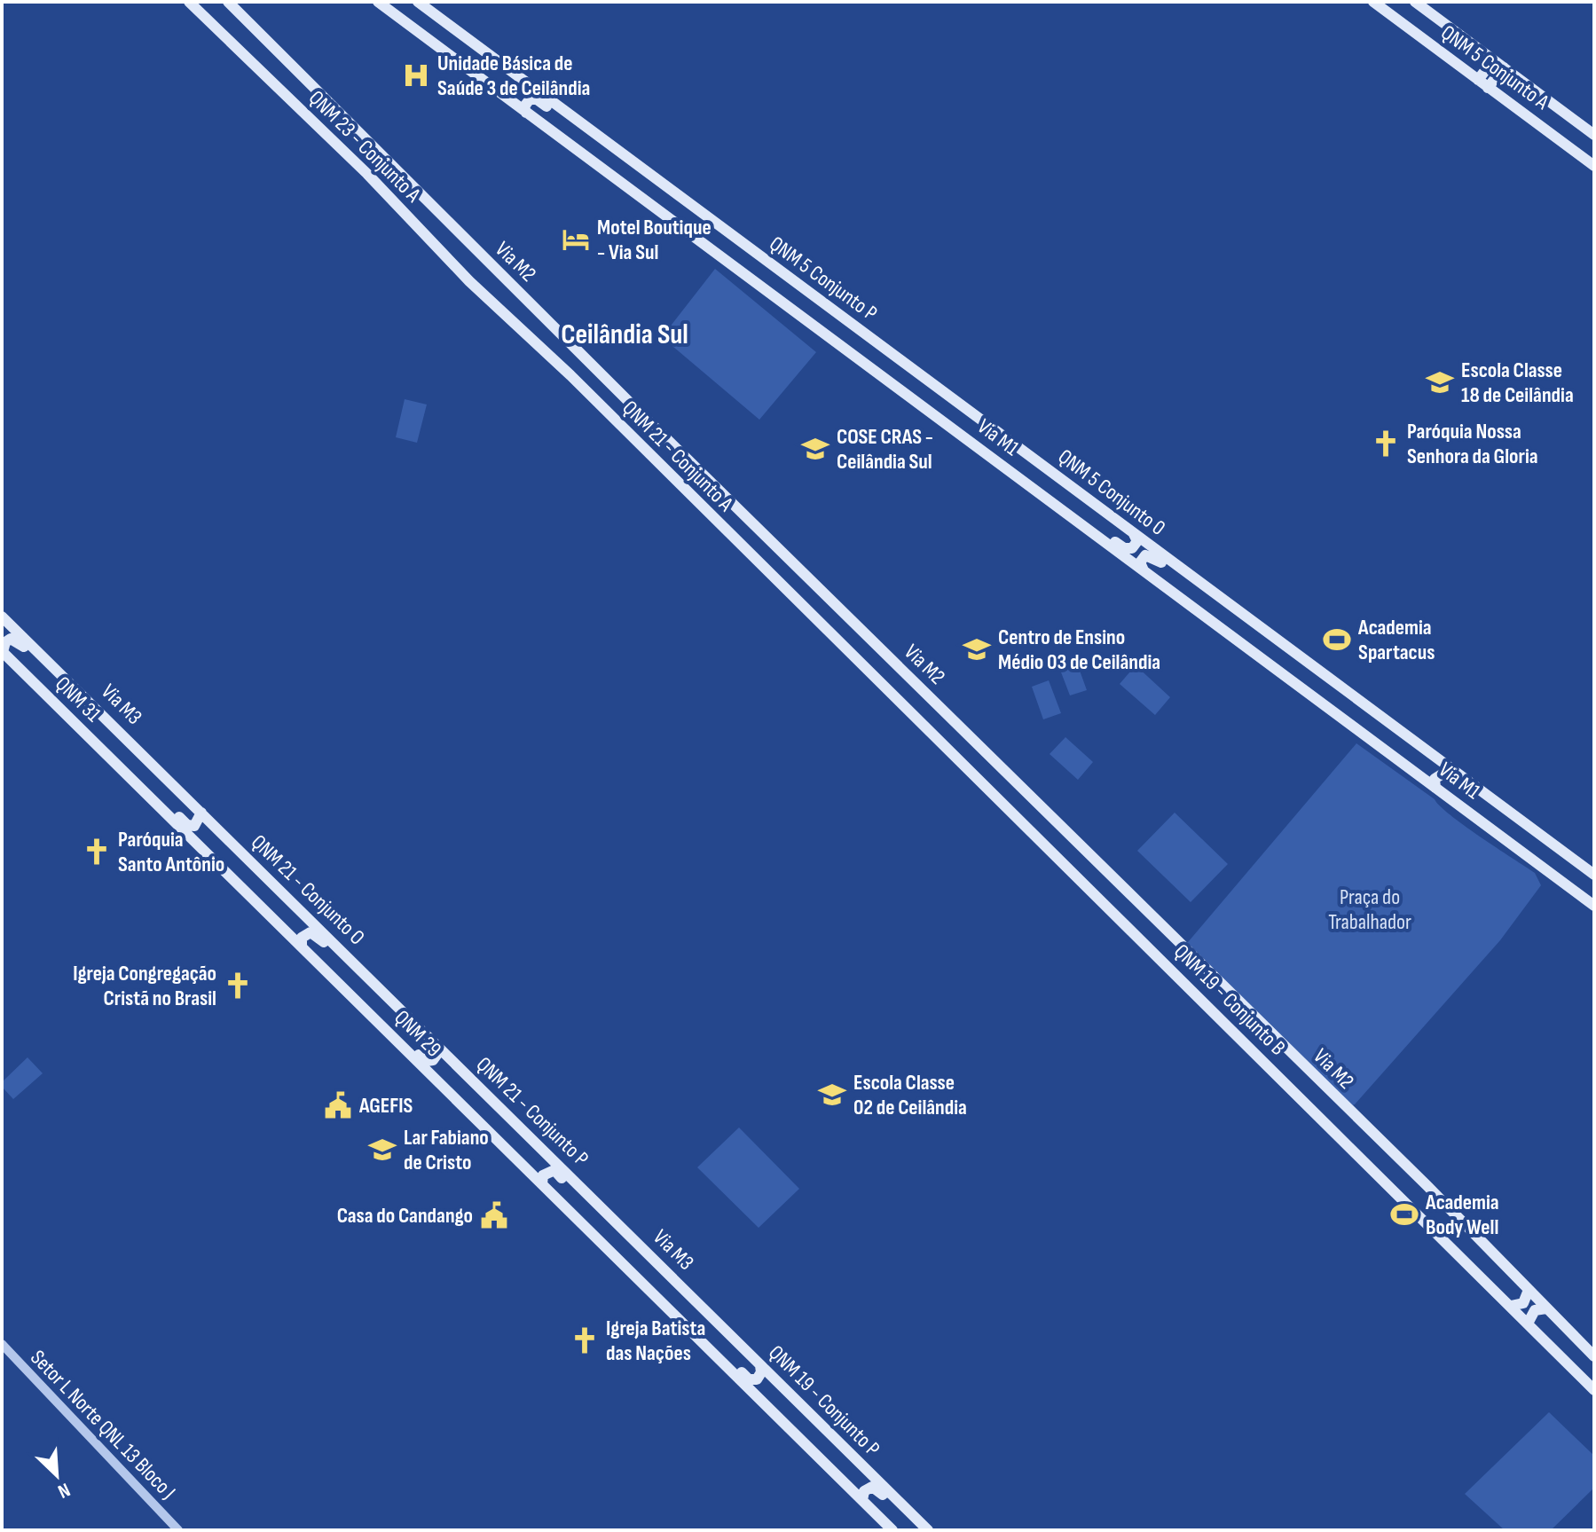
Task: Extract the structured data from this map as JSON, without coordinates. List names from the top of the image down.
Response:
{
  "streets": {
    "main road": [
      "QNM 5 Conjunto A",
      "QNM 23 - Conjunto A",
      "Via M2",
      "QNM 5 Conjunto P",
      "Via M1",
      "QNM 21 - Conjunto A",
      "QNM 5 Conjunto 0",
      "QNM 31",
      "Via M3",
      "QNM 21 - Conjunto O",
      "QNM 19 - Conjunto B",
      "QNM 29",
      "QNM 21 - Conjunto P",
      "QNM 19 - Conjunto P"
    ],
    "street": ["Setor L Norte QNL 13 Bloco J"]
  },
  "crossings": [
    ["QNM 23 - Conjunto A", "QNM 21 - Conjunto A"],
    ["QNM 5 Conjunto P", "QNM 5 Conjunto 0"],
    ["QNM 21 - Conjunto A", "QNM 19 - Conjunto B"],
    ["QNM 31", "QNM 29"],
    ["Via M3", "QNM 21 - Conjunto O"],
    ["Via M3", "QNM 21 - Conjunto P"],
    ["Via M3", "QNM 19 - Conjunto P"],
    ["QNM 21 - Conjunto O", "QNM 21 - Conjunto P"]
  ],
  "districts": ["Ceilândia Sul"],
  "parks": ["Praça do Trabalhador"],
  "places": {
    "hospital": ["Unidade Básica de Saúde 3 de Ceilândia"],
    "hotel": ["Motel Boutique - Via Sul"],
    "school or university": [
      "Escola Classe 18 de Ceilândia",
      "COSE CRAS - Ceilândia Sul",
      "Centro de Ensino Médio 03 de Ceilândia",
      "Escola Classe 02 de Ceilândia",
      "Lar Fabiano de Cristo"
    ],
    "church": [
      "Paróquia Nossa Senhora da Gloria",
      "Paróquia Santo Antônio",
      "Igreja Congregação Cristã no Brasil",
      "Igreja Batista das Nações"
    ],
    "sports": ["Academia Spartacus", "Academia Body Well"],
    "public building": ["AGEFIS", "Casa do Candango"]
  },
  "north": "bottom right"
}
